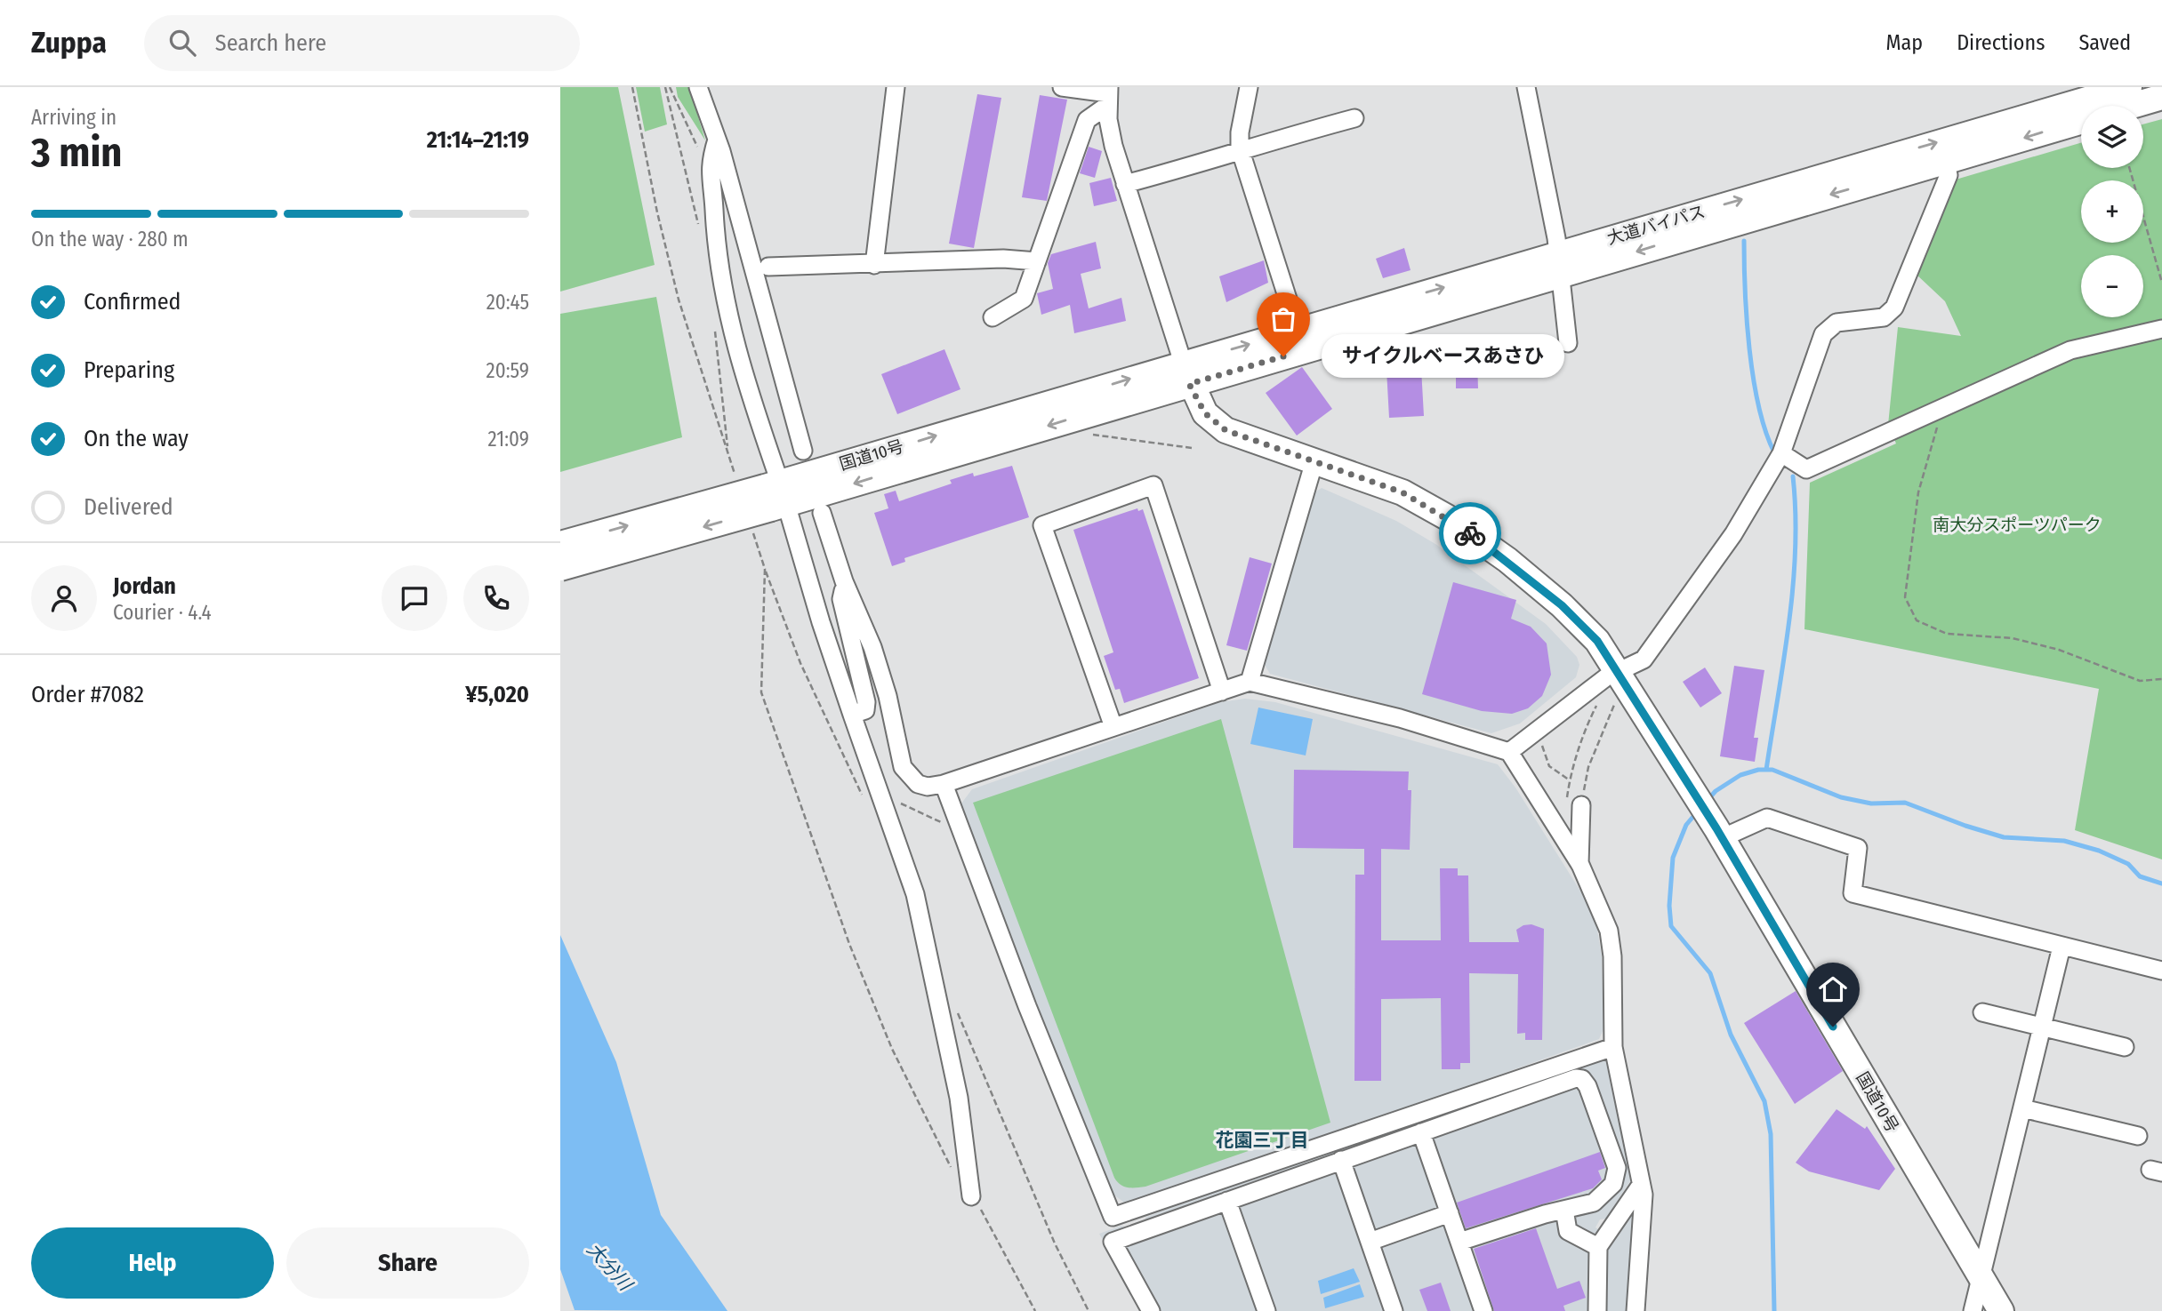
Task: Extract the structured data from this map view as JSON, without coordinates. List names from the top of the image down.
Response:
{
  "streets": {
    "highway": ["大道バイパス", "国道10号"]
  },
  "crossings": [
    ["大道バイパス", "国道10号"]
  ],
  "districts": ["花園三丁目"],
  "water": ["大分川"],
  "parks": ["南大分スポーツパーク"],
  "places": ["サイクルベースあさひ"],
  "page": {
    "header": "Zuppa",
    "search": "Search here",
    "nav": ["Map", "Directions", "Saved"],
    "heading": ["3 min", "Arriving in", "21:14–21:19"],
    "panel": [
      "Jordan",
      "Courier · 4.4",
      "Order #7082",
      "¥5,020"
    ],
    "map_buttons": ["+", "−"],
    "bar": "On the way · 280 m",
    "list": [
      ["Confirmed", "20:45"],
      ["Preparing", "20:59"],
      ["On the way", "21:09"],
      "Delivered"
    ],
    "bubble": "サイクルベースあさひ",
    "buttons": ["Help", "Share"]
  }
}
